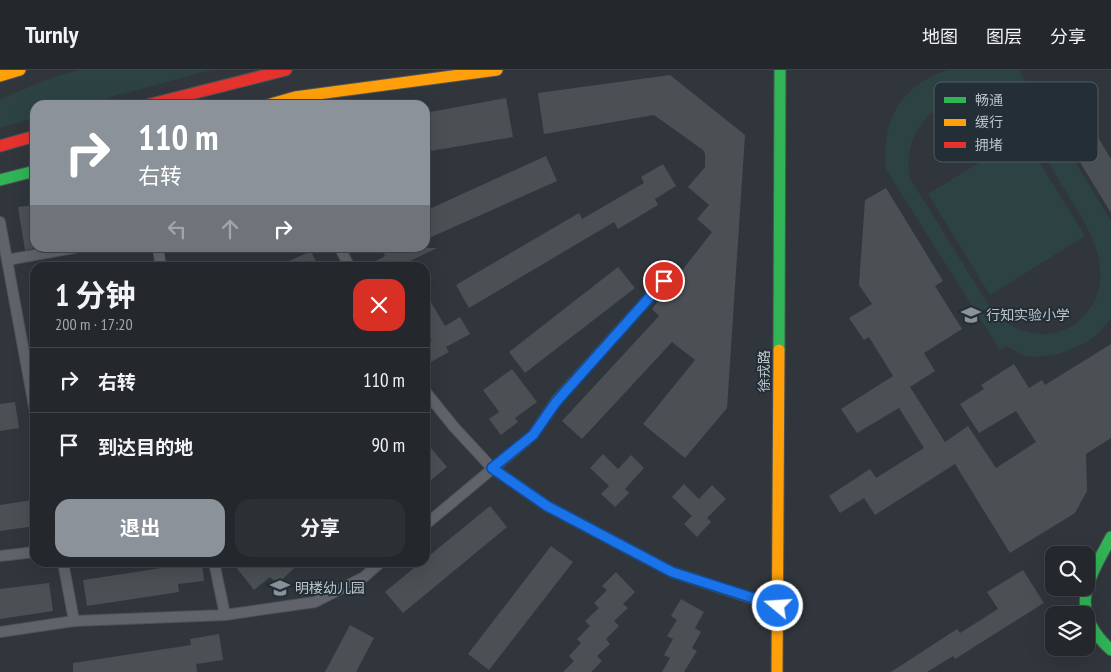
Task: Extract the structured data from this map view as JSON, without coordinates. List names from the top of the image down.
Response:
{
  "streets": {
    "street": ["徐戎路"]
  },
  "places": {
    "school or university": ["行知实验小学", "明楼幼儿园"]
  },
  "legend": ["畅通", "缓行", "拥堵"],
  "page": {
    "header": "Turnly",
    "nav": ["地图", "图层", "分享"],
    "turn": ["110 m", "右转"],
    "heading": ["1 分钟", "200 m · 17:20"],
    "list": [
      {
        "name": "右转",
        "value": "110 m"
      },
      {
        "name": "到达目的地",
        "value": "90 m"
      }
    ],
    "buttons": ["退出", "分享"]
  }
}
